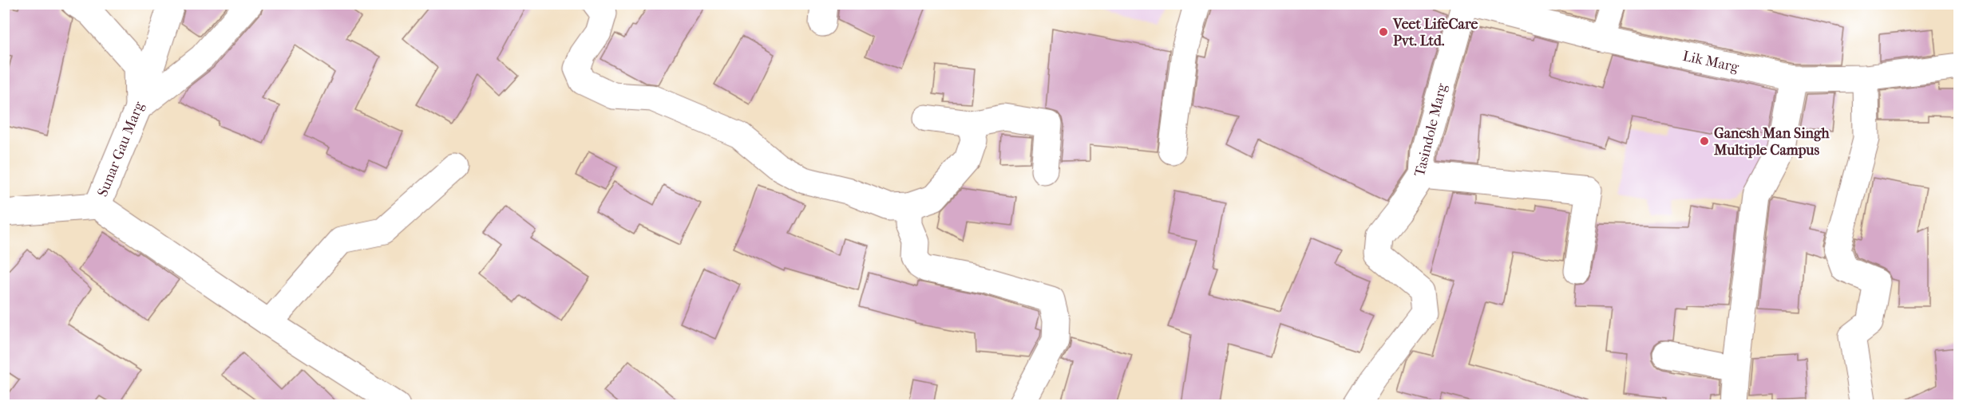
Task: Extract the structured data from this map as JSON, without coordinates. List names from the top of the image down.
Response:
{
  "streets": {
    "street": ["Lik Marg", "Tasindole Marg", "Sunar Gau Marg"]
  },
  "crossings": [
    ["Lik Marg", "Tasindole Marg"]
  ],
  "places": ["Veet LifeCare Pvt. Ltd.", "Ganesh Man Singh Multiple Campus"]
}
